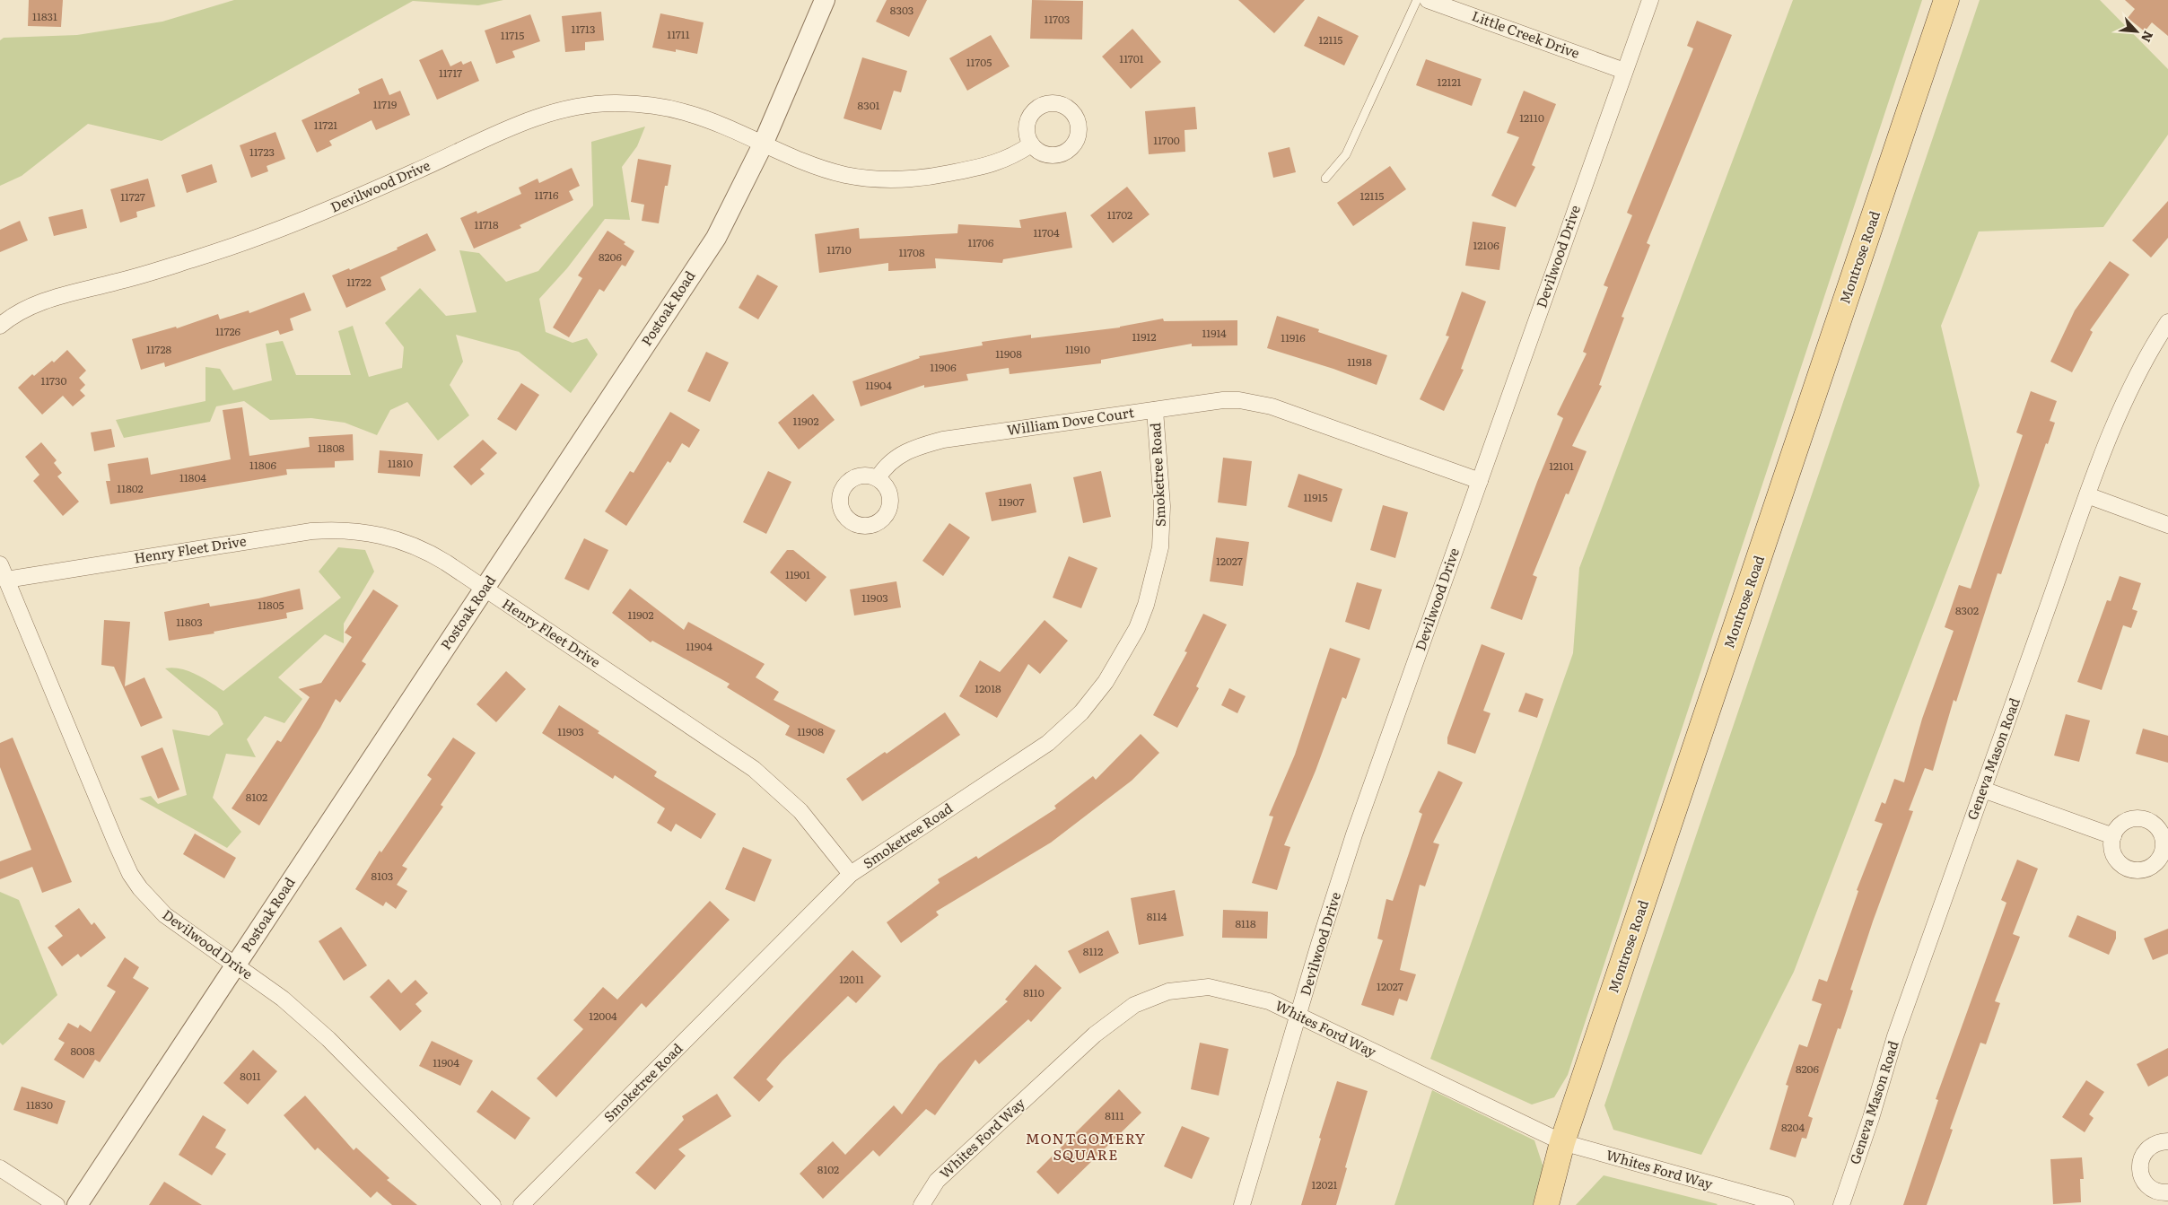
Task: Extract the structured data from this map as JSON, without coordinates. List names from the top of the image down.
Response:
{
  "streets": {
    "main road": ["Montrose Road"],
    "street": [
      "Little Creek Drive",
      "Devilwood Drive",
      "Postoak Road",
      "William Dove Court",
      "Smoketree Road",
      "Henry Fleet Drive",
      "Geneva Mason Road",
      "Whites Ford Way"
    ]
  },
  "crossings": [
    ["Little Creek Drive", "Devilwood Drive"],
    ["Devilwood Drive", "Postoak Road"],
    ["Devilwood Drive", "William Dove Court"],
    ["Devilwood Drive", "Henry Fleet Drive"],
    ["Devilwood Drive", "Whites Ford Way"],
    ["Montrose Road", "Whites Ford Way"],
    ["Postoak Road", "Henry Fleet Drive"],
    ["William Dove Court", "Smoketree Road"],
    ["Smoketree Road", "Henry Fleet Drive"]
  ],
  "districts": ["MONTGOMERY SQUARE"],
  "house_numbers": [
    "8303",
    "11831",
    "11703",
    "11713",
    "11711",
    "11715",
    "12115",
    "11701",
    "11705",
    "11717",
    "12121",
    "11719",
    "8301",
    "12110",
    "11721",
    "11700",
    "11723",
    "11716",
    "12115",
    "11727",
    "11702",
    "11718",
    "11704",
    "11706",
    "12106",
    "11710",
    "11708",
    "8206",
    "11722",
    "11726",
    "11914",
    "11912",
    "11916",
    "11728",
    "11910",
    "11908",
    "11918",
    "11906",
    "11730",
    "11904",
    "11902",
    "11808",
    "11810",
    "11806",
    "12101",
    "11804",
    "11802",
    "11915",
    "11907",
    "12027",
    "11901",
    "11903",
    "11805",
    "8302",
    "11902",
    "11803",
    "11904",
    "12018",
    "11903",
    "11908",
    "8102",
    "8103",
    "8114",
    "8118",
    "8112",
    "12011",
    "12027",
    "8110",
    "12004",
    "8008",
    "11904",
    "8206",
    "8011",
    "11830",
    "8111",
    "8204",
    "8102",
    "12021"
  ],
  "north": "bottom right"
}
